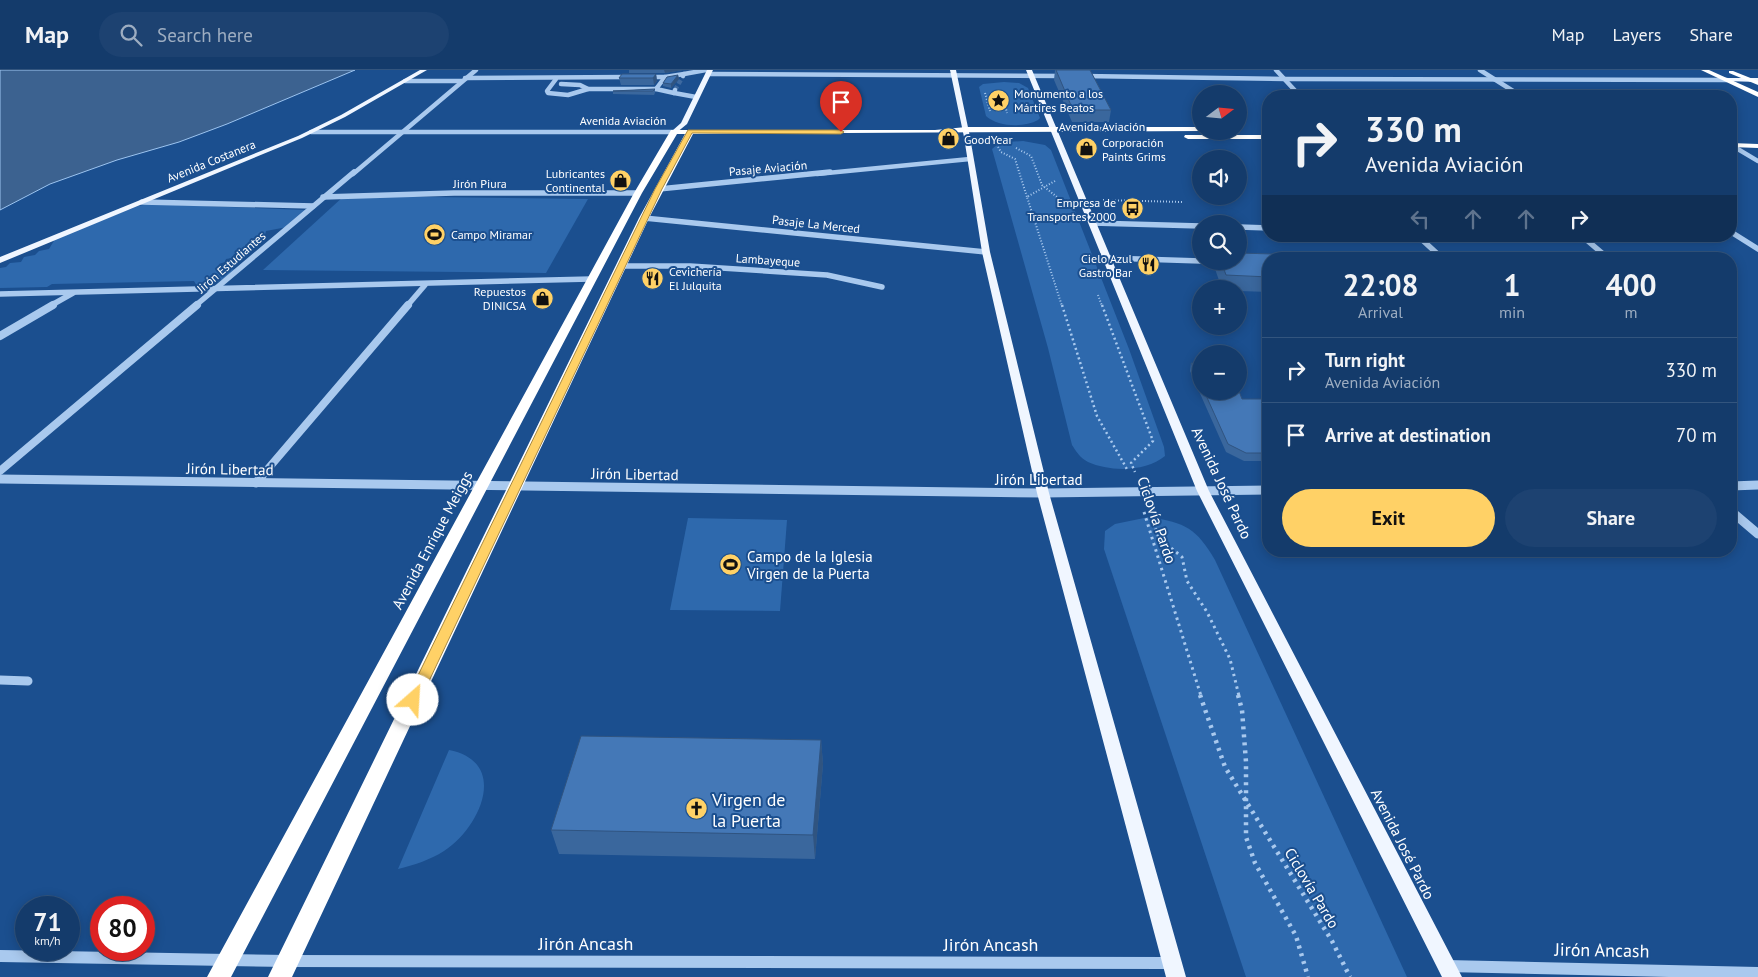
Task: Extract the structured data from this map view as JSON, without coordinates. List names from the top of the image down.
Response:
{
  "streets": {
    "highway": ["Avenida Aviación", "Avenida Enrique Meiggs"],
    "main road": ["Avenida Costanera", "Avenida José Pardo"],
    "street": [
      "Pasaje Aviación",
      "Jirón Piura",
      "Pasaje La Merced",
      "Lambayeque",
      "Jirón Estudiantes",
      "Jirón Libertad",
      "Jirón Ancash"
    ],
    "path": ["Ciclovía Pardo"]
  },
  "crossings": [
    ["Avenida Aviación", "Avenida Costanera"],
    ["Avenida Aviación", "Jirón Estudiantes"],
    ["Avenida Aviación", "Avenida José Pardo"],
    ["Avenida Aviación", "Avenida Enrique Meiggs"],
    ["Pasaje Aviación", "Avenida Enrique Meiggs"],
    ["Jirón Piura", "Jirón Estudiantes"],
    ["Jirón Piura", "Avenida Enrique Meiggs"],
    ["Pasaje La Merced", "Avenida Enrique Meiggs"],
    ["Lambayeque", "Avenida Enrique Meiggs"],
    ["Jirón Libertad", "Avenida José Pardo"],
    ["Jirón Libertad", "Ciclovía Pardo"],
    ["Jirón Libertad", "Avenida Enrique Meiggs"],
    ["Avenida José Pardo", "Jirón Ancash"],
    ["Avenida Enrique Meiggs", "Jirón Ancash"]
  ],
  "places": {
    "place": ["Monumento a los Mártires Beatos"],
    "shop": [
      "GoodYear",
      "Corporación Paints Grims",
      "Lubricantes Continental",
      "Repuestos DINICSA"
    ],
    "bus stop": ["Empresa de Transportes 2000"],
    "sports": ["Campo Miramar", "Campo de la Iglesia Virgen de la Puerta"],
    "restaurant": ["Cielo Azul Gastro Bar", "Cevichería El Julquita"],
    "church": ["Virgen de la Puerta"]
  },
  "north": "right",
  "page": {
    "header": "Map",
    "search": "Search here",
    "nav": ["Map", "Layers", "Share"],
    "map_buttons": ["+", "−"],
    "turn": ["330 m", "Avenida Aviación"],
    "eta": [
      "22:08",
      "Arrival",
      "1",
      "min",
      "400",
      "m"
    ],
    "list": [
      {
        "name": "Turn right",
        "note": "Avenida Aviación",
        "value": "330 m"
      },
      {
        "name": "Arrive at destination",
        "value": "70 m"
      }
    ],
    "buttons": ["Exit", "Share"],
    "speed": "71 km/h",
    "limit": "80"
  }
}
